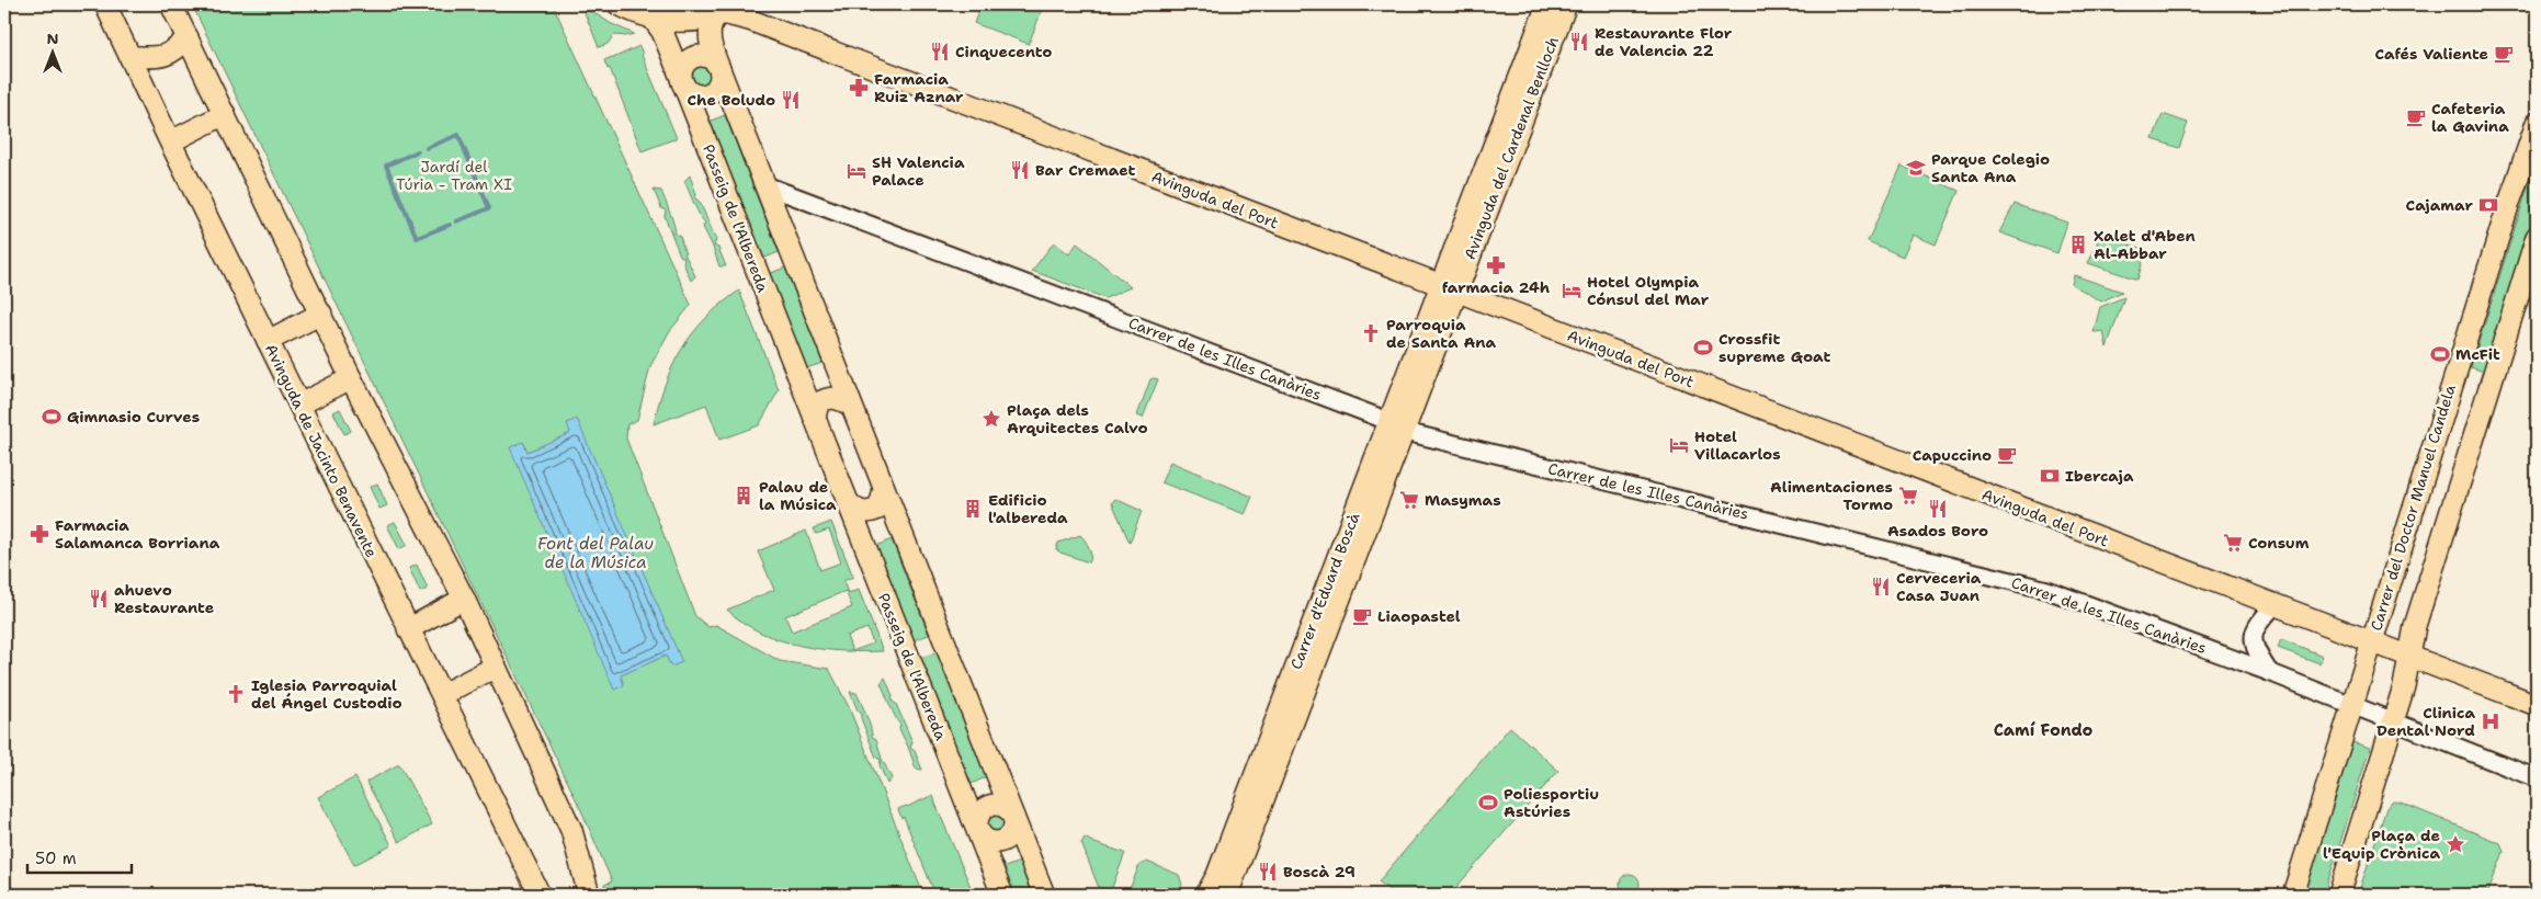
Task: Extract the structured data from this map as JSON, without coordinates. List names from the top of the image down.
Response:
{
  "streets": {
    "main road": [
      "Avinguda del Cardenal Benlloch",
      "Avinguda del Port",
      "Passeig de l'Albereda",
      "Avinguda de Jacinto Benavente",
      "Carrer del Doctor Manuel Candela",
      "Carrer d'Eduard Boscà"
    ],
    "street": ["Carrer de les Illes Canàries"]
  },
  "crossings": [
    ["Avinguda del Cardenal Benlloch", "Avinguda del Port"],
    ["Avinguda del Cardenal Benlloch", "Carrer d'Eduard Boscà"],
    ["Avinguda del Port", "Carrer del Doctor Manuel Candela"],
    ["Avinguda del Port", "Carrer d'Eduard Boscà"],
    ["Carrer de les Illes Canàries", "Carrer del Doctor Manuel Candela"],
    ["Carrer de les Illes Canàries", "Carrer d'Eduard Boscà"]
  ],
  "districts": ["Camí Fondo"],
  "water": ["Font del Palau de la Música"],
  "parks": ["Jardí del Túria - Tram XI"],
  "places": {
    "restaurant": [
      "Restaurante Flor de Valencia 22",
      "Cinquecento",
      "Che Boludo",
      "Bar Cremaet",
      "Asados Boro",
      "Cerveceria Casa Juan",
      "ahuevo Restaurante",
      "Boscà 29"
    ],
    "cafe": [
      "Cafés Valiente",
      "Cafeteria la Gavina",
      "Capuccino",
      "Liaopastel"
    ],
    "pharmacy": ["Farmacia Ruiz Aznar", "farmacia 24h", "Farmacia Salamanca Borriana"],
    "school or university": ["Parque Colegio Santa Ana"],
    "hotel": ["SH Valencia Palace", "Hotel Olympia Cónsul del Mar", "Hotel Villacarlos"],
    "bank": ["Cajamar", "Ibercaja"],
    "building": ["Xalet d'Aben Al-Abbar", "Palau de la Música", "Edificio l'albereda"],
    "church": ["Parroquia de Santa Ana", "Iglesia Parroquial del Ángel Custodio"],
    "sports": [
      "Crossfit supreme Goat",
      "McFit",
      "Gimnasio Curves",
      "Poliesportiu Astúries"
    ],
    "place": ["Plaça dels Arquitectes Calvo", "Plaça de l'Equip Crònica"],
    "supermarket": ["Alimentaciones Tormo", "Masymas", "Consum"],
    "hospital": ["Clinica Dental Nord"]
  },
  "scale_bar": "50 m",
  "north": "top"
}
